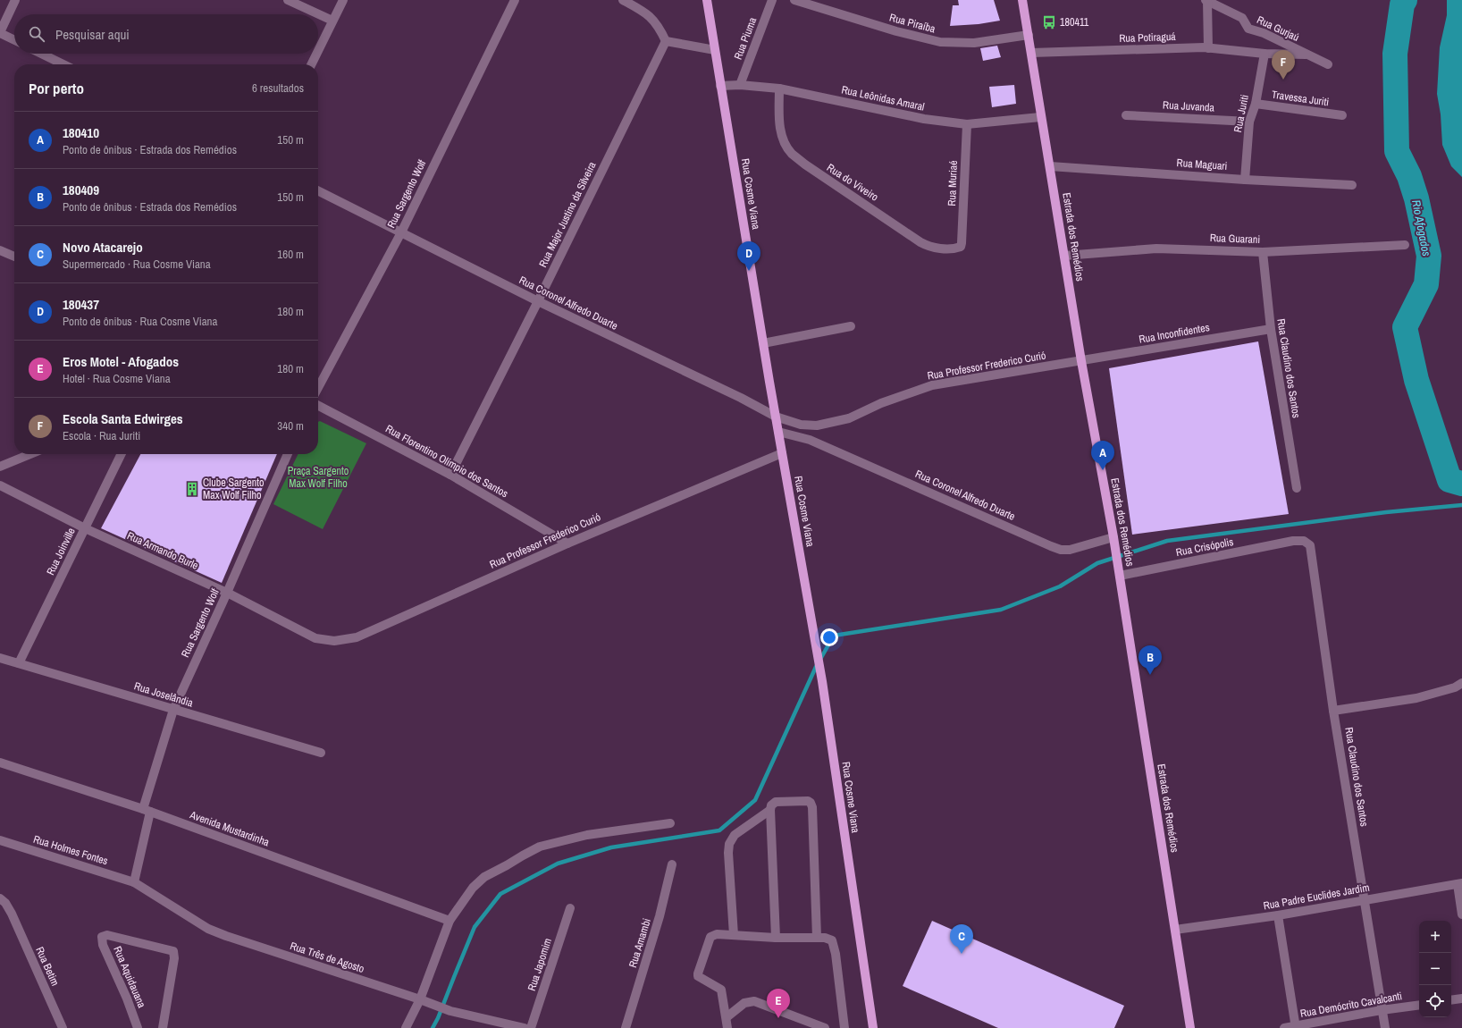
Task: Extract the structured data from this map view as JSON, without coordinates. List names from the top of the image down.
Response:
{
  "streets": {
    "main road": ["Rua Cosme Viana", "Estrada dos Remédios"],
    "street": [
      "Rua Piraíba",
      "Rua Gurjaú",
      "Rua Potiraguá",
      "Rua Piuma",
      "Rua Leônidas Amaral",
      "Travessa Juriti",
      "Rua Juvanda",
      "Rua Juriti",
      "Rua Maguari",
      "Rua do Viveiro",
      "Rua Muriaé",
      "Rua Sargento Wolf",
      "Rua Major Justino da Silveira",
      "Rua Guarani",
      "Rua Coronel Alfredo Duarte",
      "Rua Inconfidentes",
      "Rua Professor Frederico Curió",
      "Rua Claudino dos Santos",
      "Rua Florentino Olímpio dos Santos",
      "Rua Crisópolis",
      "Rua Armando Burle",
      "Rua Joinville",
      "Rua Joselândia",
      "Avenida Mustardinha",
      "Rua Holmes Fontes",
      "Rua Padre Euclides Jardim",
      "Rua Amambi",
      "Rua Três de Agosto",
      "Rua Japomim",
      "Rua Betim",
      "Rua Aquidauana",
      "Rua Demócrito Cavalcanti"
    ]
  },
  "crossings": [
    ["Rua Piraíba", "Estrada dos Remédios"],
    ["Rua Gurjaú", "Rua Potiraguá"],
    ["Rua Gurjaú", "Rua Juriti"],
    ["Rua Potiraguá", "Rua Juriti"],
    ["Rua Potiraguá", "Estrada dos Remédios"],
    ["Rua Piuma", "Rua Leônidas Amaral"],
    ["Rua Leônidas Amaral", "Rua do Viveiro"],
    ["Rua Leônidas Amaral", "Rua Muriaé"],
    ["Rua Leônidas Amaral", "Rua Cosme Viana"],
    ["Rua Leônidas Amaral", "Estrada dos Remédios"],
    ["Travessa Juriti", "Rua Juriti"],
    ["Rua Juvanda", "Rua Juriti"],
    ["Rua Juriti", "Rua Maguari"],
    ["Rua Maguari", "Estrada dos Remédios"],
    ["Rua do Viveiro", "Rua Muriaé"],
    ["Rua Sargento Wolf", "Rua Coronel Alfredo Duarte"],
    ["Rua Sargento Wolf", "Rua Armando Burle"],
    ["Rua Sargento Wolf", "Rua Joselândia"],
    ["Rua Sargento Wolf", "Avenida Mustardinha"],
    ["Rua Sargento Wolf", "Rua Holmes Fontes"],
    ["Rua Sargento Wolf", "Rua Três de Agosto"],
    ["Rua Cosme Viana", "Rua Coronel Alfredo Duarte"],
    ["Rua Cosme Viana", "Rua Professor Frederico Curió"],
    ["Rua Major Justino da Silveira", "Rua Coronel Alfredo Duarte"],
    ["Rua Major Justino da Silveira", "Rua Florentino Olímpio dos Santos"],
    ["Estrada dos Remédios", "Rua Guarani"],
    ["Estrada dos Remédios", "Rua Coronel Alfredo Duarte"],
    ["Estrada dos Remédios", "Rua Inconfidentes"],
    ["Estrada dos Remédios", "Rua Professor Frederico Curió"],
    ["Estrada dos Remédios", "Rua Crisópolis"],
    ["Estrada dos Remédios", "Rua Padre Euclides Jardim"],
    ["Rua Guarani", "Rua Claudino dos Santos"],
    ["Rua Coronel Alfredo Duarte", "Rua Professor Frederico Curió"],
    ["Rua Inconfidentes", "Rua Professor Frederico Curió"],
    ["Rua Inconfidentes", "Rua Claudino dos Santos"],
    ["Rua Professor Frederico Curió", "Rua Florentino Olímpio dos Santos"],
    ["Rua Professor Frederico Curió", "Rua Armando Burle"],
    ["Rua Claudino dos Santos", "Rua Crisópolis"],
    ["Rua Claudino dos Santos", "Rua Padre Euclides Jardim"],
    ["Rua Claudino dos Santos", "Rua Demócrito Cavalcanti"],
    ["Rua Armando Burle", "Rua Joinville"],
    ["Rua Joinville", "Rua Joselândia"],
    ["Rua Holmes Fontes", "Rua Três de Agosto"]
  ],
  "water": ["Rio Afogados"],
  "parks": ["Praça Sargento Max Wolf Filho"],
  "places": {
    "bus stop": ["180411"],
    "building": ["Clube Sargento Max Wolf Filho"]
  },
  "page": {
    "search": "Pesquisar aqui",
    "pins": [
      "F",
      "D",
      "A",
      "B",
      "C",
      "E"
    ],
    "heading": ["Por perto", "6 resultados"],
    "list": [
      {
        "mark": "A",
        "name": "180410",
        "note": "Ponto de ônibus · Estrada dos Remédios",
        "value": "150 m"
      },
      {
        "mark": "B",
        "name": "180409",
        "note": "Ponto de ônibus · Estrada dos Remédios",
        "value": "150 m"
      },
      {
        "mark": "C",
        "name": "Novo Atacarejo",
        "note": "Supermercado · Rua Cosme Viana",
        "value": "160 m"
      },
      {
        "mark": "D",
        "name": "180437",
        "note": "Ponto de ônibus · Rua Cosme Viana",
        "value": "180 m"
      },
      {
        "mark": "E",
        "name": "Eros Motel - Afogados",
        "note": "Hotel · Rua Cosme Viana",
        "value": "180 m"
      },
      {
        "mark": "F",
        "name": "Escola Santa Edwirges",
        "note": "Escola · Rua Juriti",
        "value": "340 m"
      }
    ],
    "map_buttons": ["+", "−"]
  }
}
